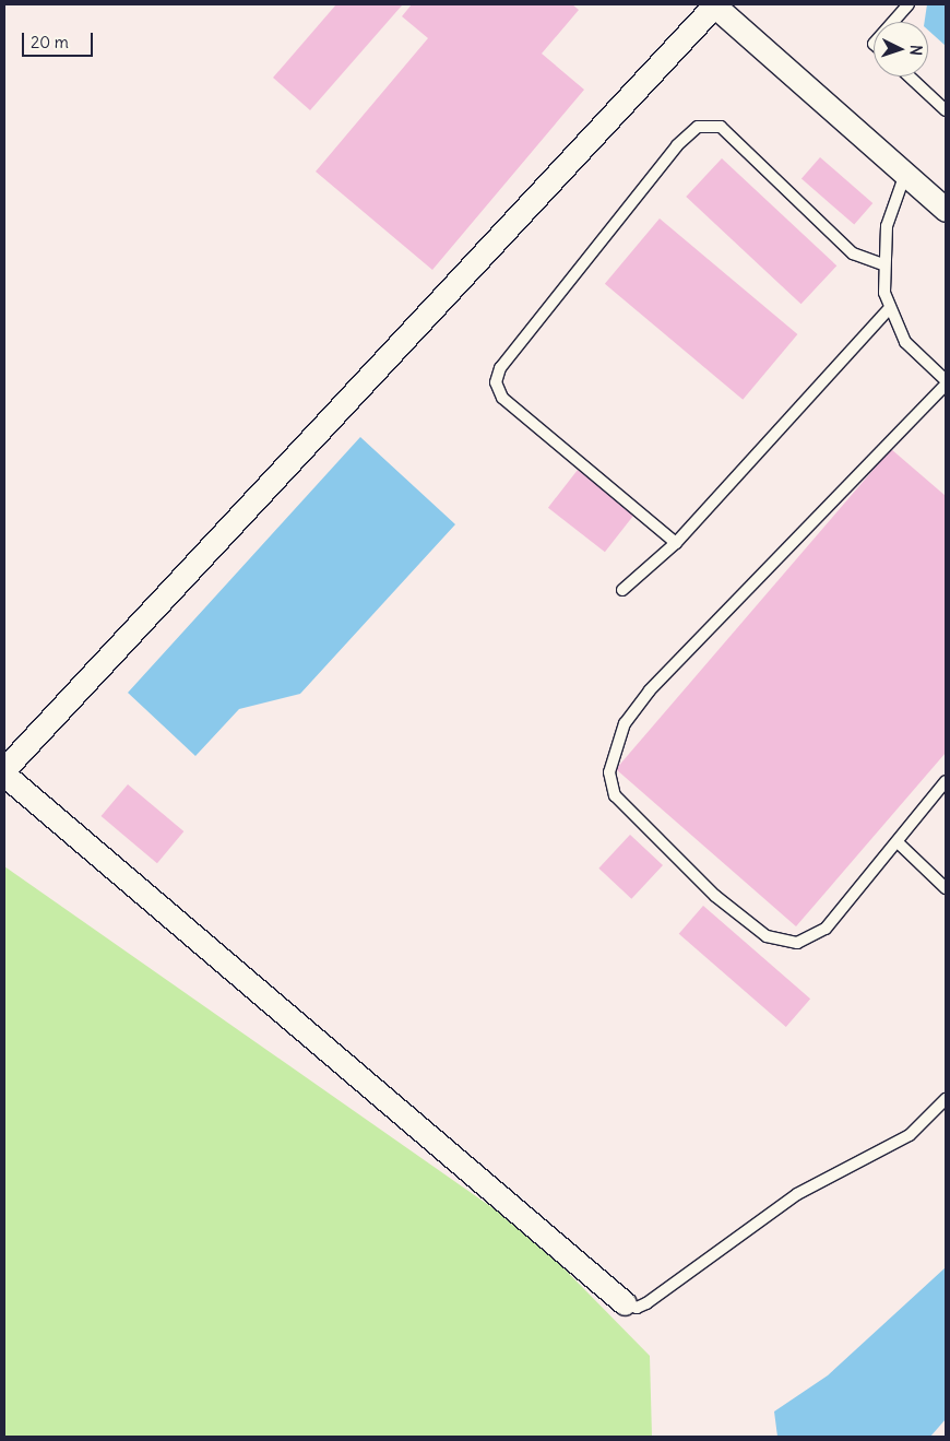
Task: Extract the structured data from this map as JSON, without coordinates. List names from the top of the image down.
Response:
{
  "scale_bar": "20 m",
  "north": "right"
}
